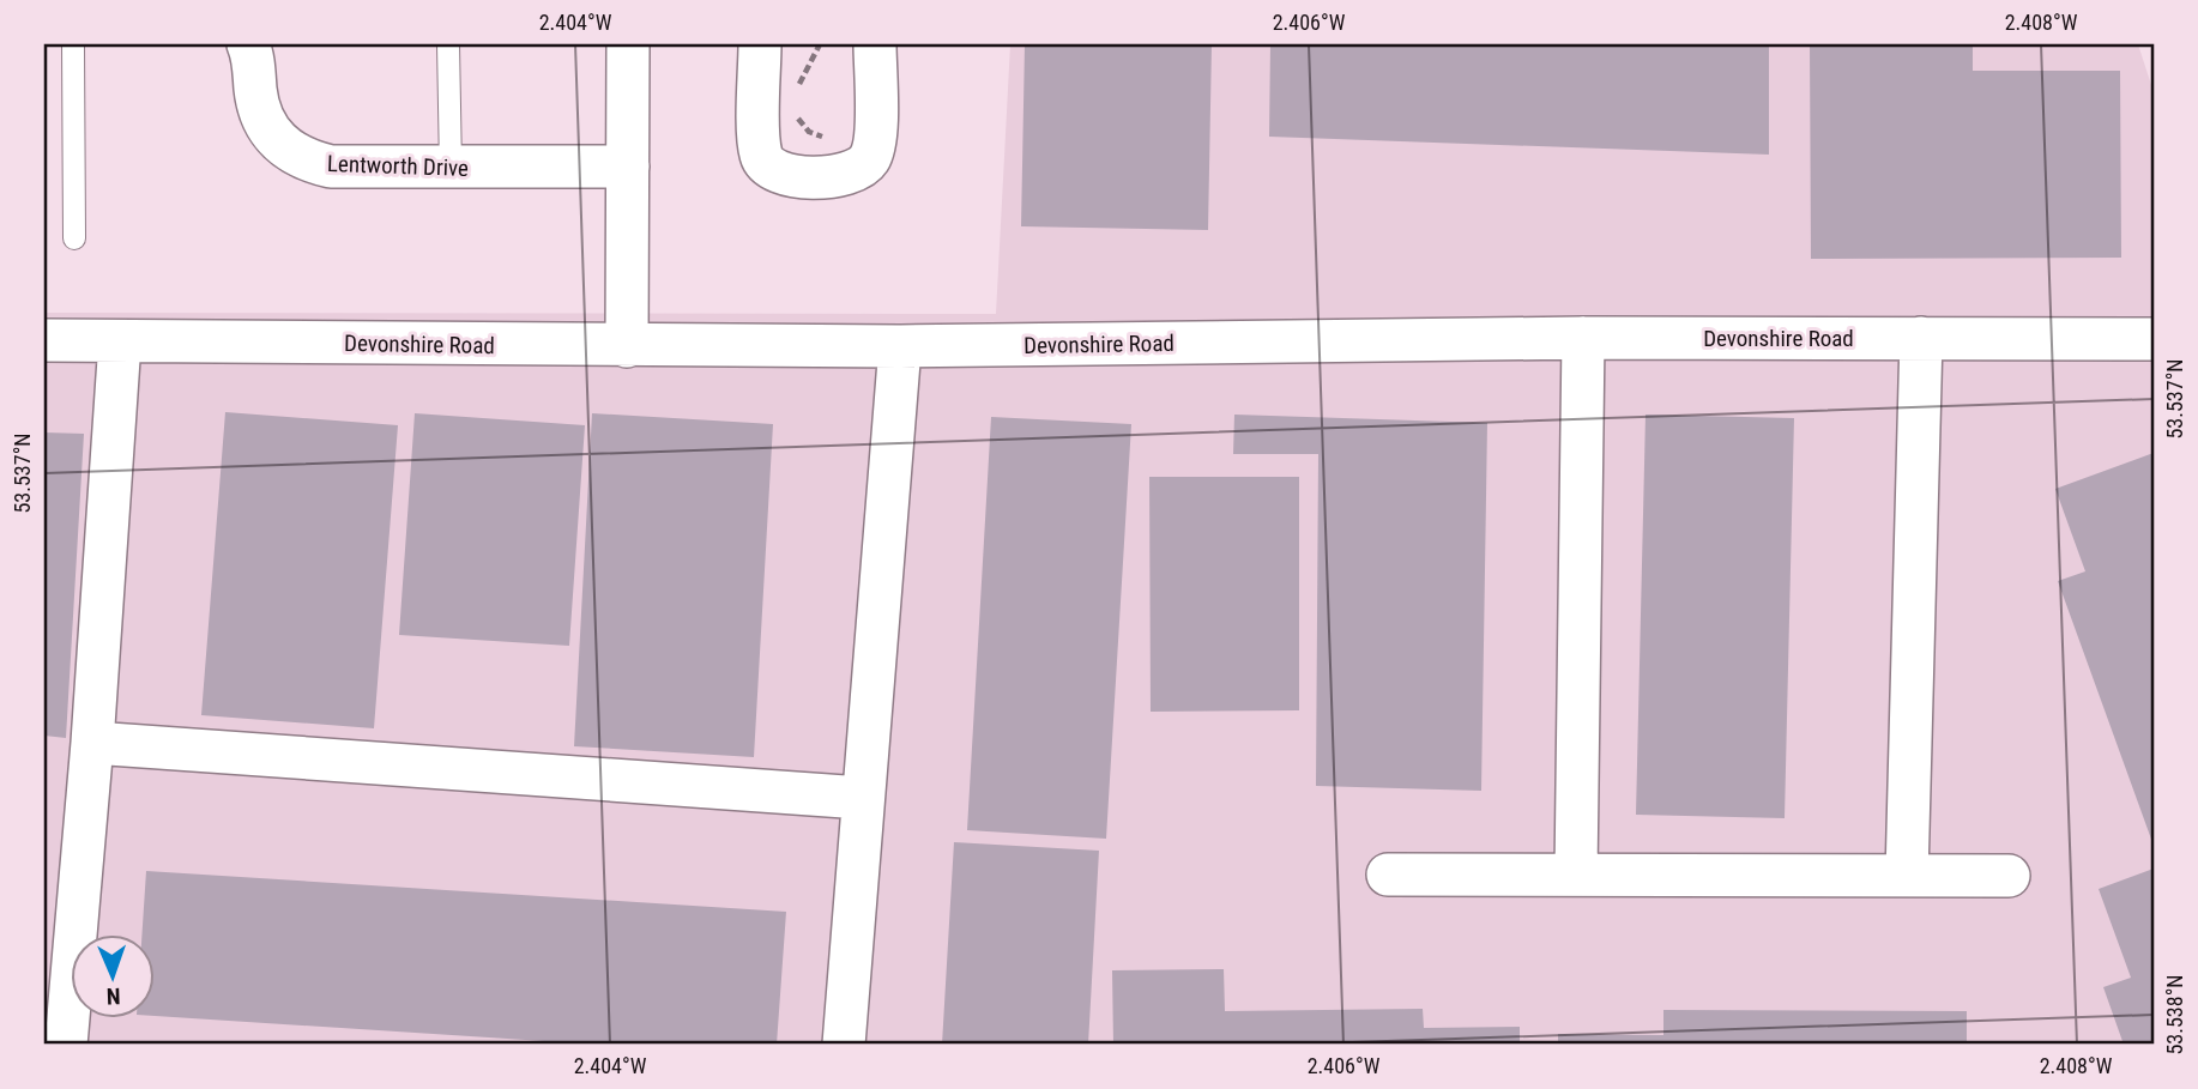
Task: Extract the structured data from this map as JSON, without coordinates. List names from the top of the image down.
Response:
{
  "streets": {
    "street": ["Lentworth Drive", "Devonshire Road"]
  },
  "north": "bottom",
  "coordinates": [
    "2.404°W",
    "2.406°W",
    "2.408°W",
    "53.537°N",
    "53.538°N"
  ]
}
